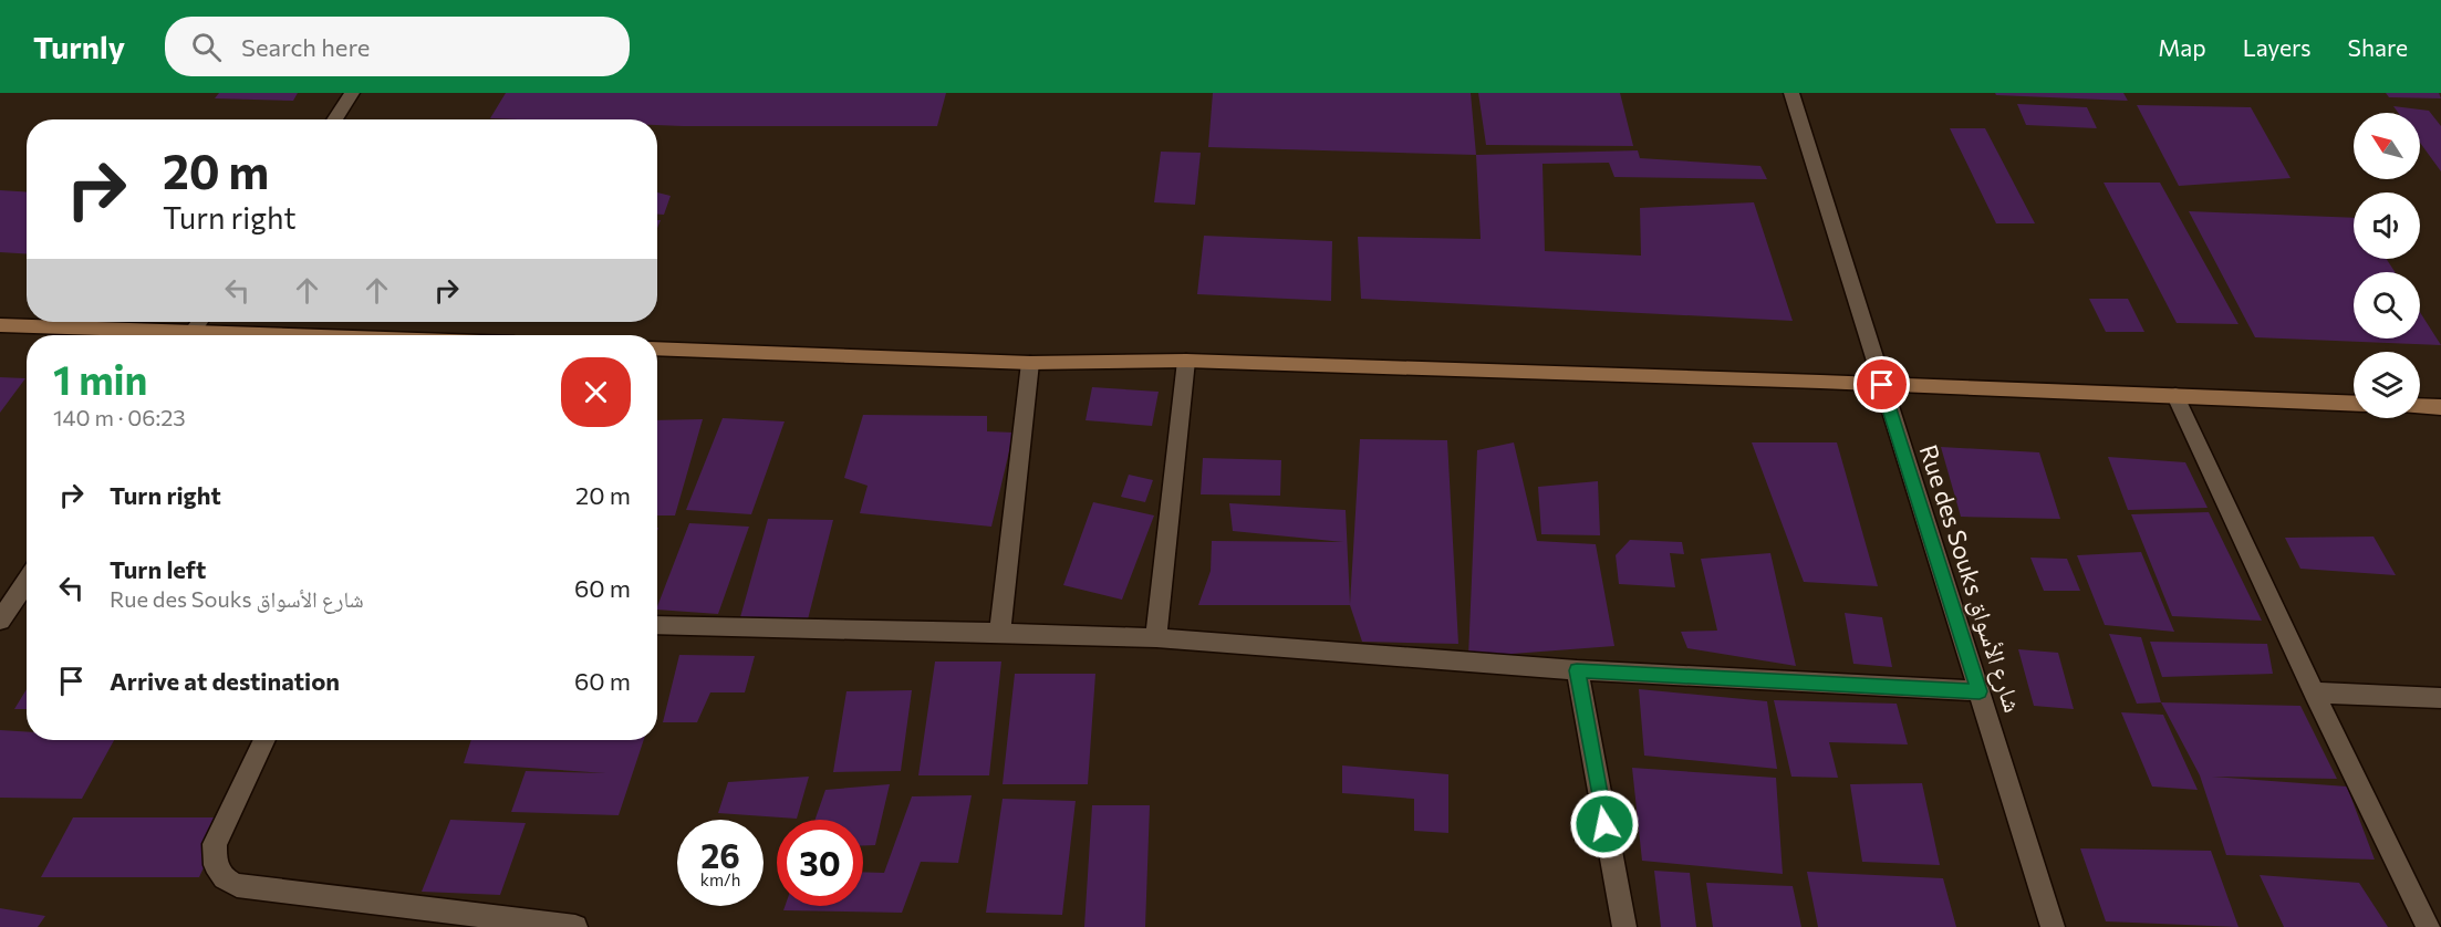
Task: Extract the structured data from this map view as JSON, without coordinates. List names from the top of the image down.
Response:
{
  "streets": {
    "street": ["Rue des Souks شارع الأسواق"]
  },
  "north": "top left",
  "page": {
    "header": "Turnly",
    "search": "Search here",
    "nav": ["Map", "Layers", "Share"],
    "turn": ["20 m", "Turn right"],
    "heading": ["1 min", "140 m · 06:23"],
    "list": [
      {
        "name": "Turn right",
        "value": "20 m"
      },
      {
        "name": "Turn left",
        "note": "Rue des Souks شارع الأسواق",
        "value": "60 m"
      },
      {
        "name": "Arrive at destination",
        "value": "60 m"
      }
    ],
    "speed": "26 km/h",
    "limit": "30"
  }
}
